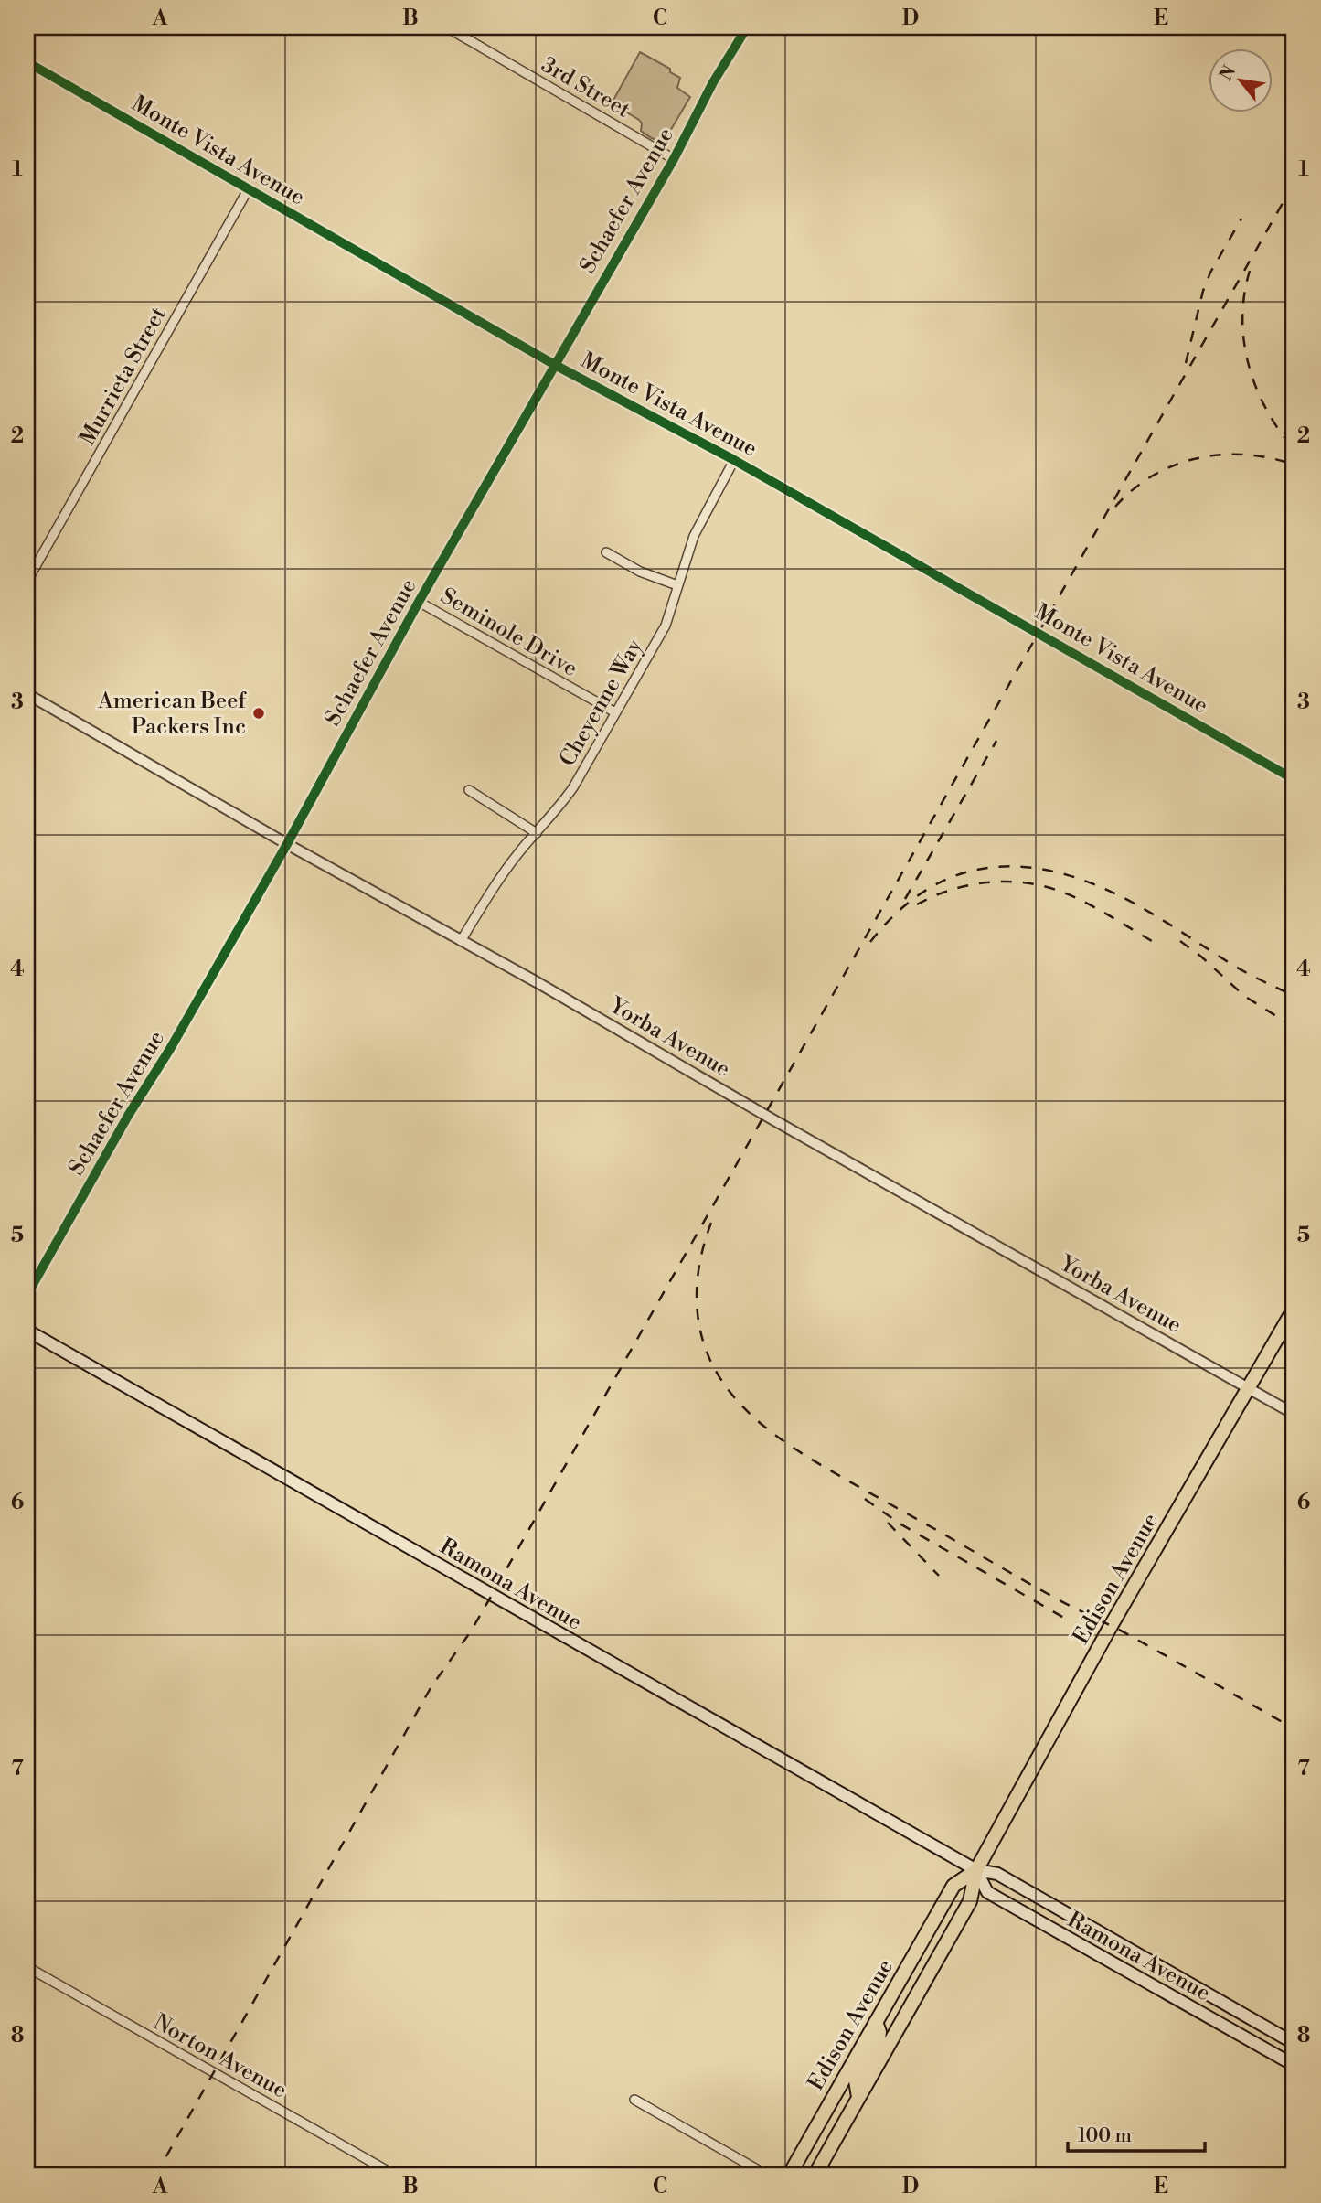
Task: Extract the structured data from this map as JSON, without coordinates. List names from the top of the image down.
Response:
{
  "streets": {
    "main road": ["Edison Avenue", "Ramona Avenue"],
    "street": [
      "3rd Street",
      "Monte Vista Avenue",
      "Schaefer Avenue",
      "Murrieta Street",
      "Seminole Drive",
      "Cheyenne Way",
      "Yorba Avenue",
      "Norton Avenue"
    ]
  },
  "crossings": [
    ["3rd Street", "Schaefer Avenue"],
    ["Monte Vista Avenue", "Schaefer Avenue"],
    ["Monte Vista Avenue", "Murrieta Street"],
    ["Monte Vista Avenue", "Cheyenne Way"],
    ["Schaefer Avenue", "Seminole Drive"],
    ["Schaefer Avenue", "Yorba Avenue"],
    ["Seminole Drive", "Cheyenne Way"],
    ["Cheyenne Way", "Yorba Avenue"],
    ["Yorba Avenue", "Edison Avenue"],
    ["Edison Avenue", "Ramona Avenue"]
  ],
  "places": ["American Beef Packers Inc"],
  "scale_bar": "100 m",
  "north": "top left",
  "grid": {
    "columns": [
      "A",
      "B",
      "C",
      "D",
      "E"
    ],
    "rows": [
      "1",
      "2",
      "3",
      "4",
      "5",
      "6",
      "7",
      "8"
    ]
  }
}
